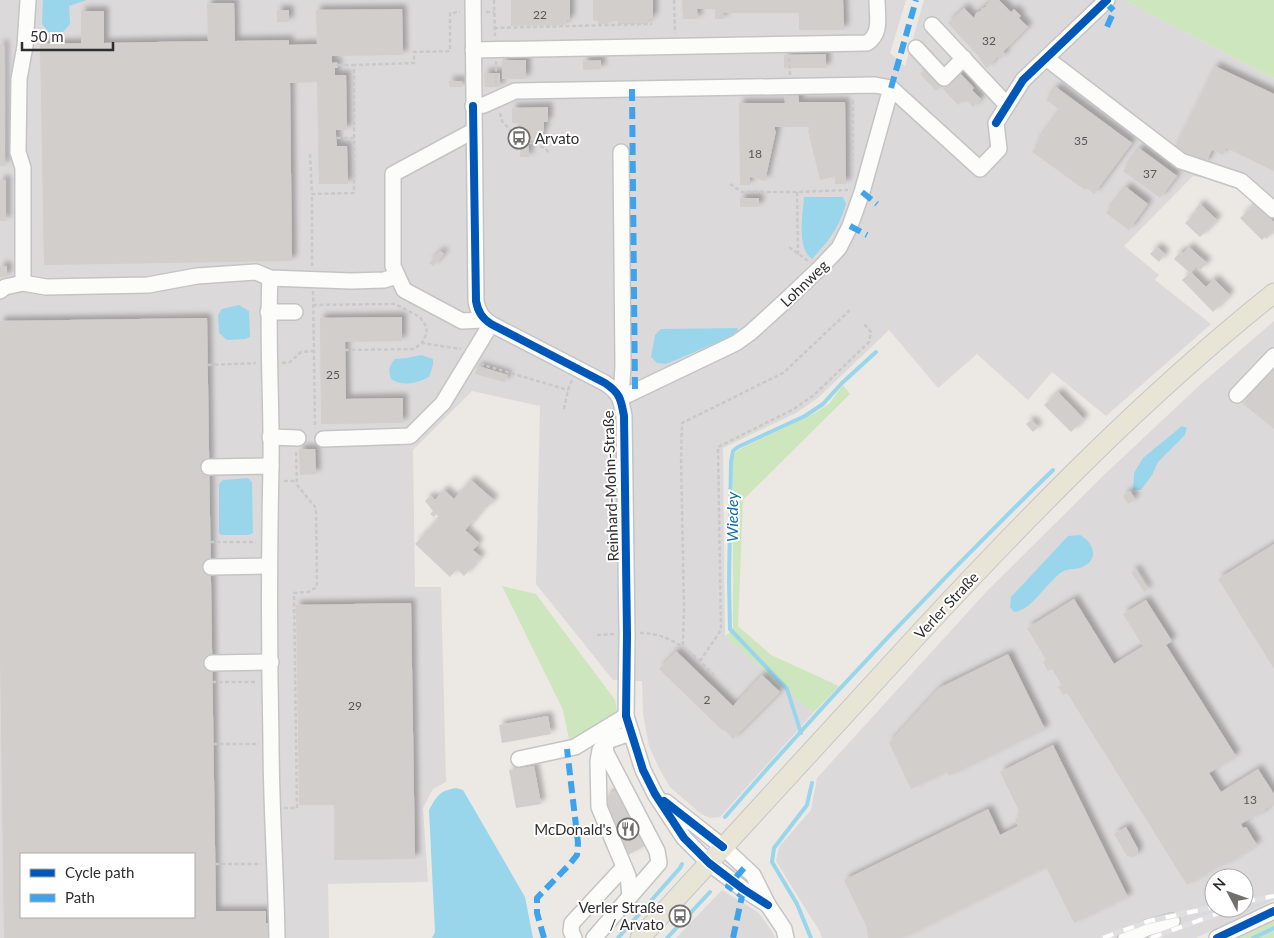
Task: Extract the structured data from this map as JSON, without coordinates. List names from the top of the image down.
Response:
{
  "streets": {
    "main road": ["Verler Straße"],
    "street": ["Lohnweg", "Reinhard-Mohn-Straße"]
  },
  "crossings": [
    ["Lohnweg", "Reinhard-Mohn-Straße"],
    ["Reinhard-Mohn-Straße", "Verler Straße"]
  ],
  "water": ["Wiedey"],
  "places": {
    "bus stop": ["Arvato", "Verler Straße / Arvato"],
    "restaurant": ["McDonald's"]
  },
  "house_numbers": [
    "22",
    "32",
    "35",
    "18",
    "37",
    "25",
    "2",
    "29",
    "13"
  ],
  "legend": ["Cycle path", "Path"],
  "scale_bar": "50 m",
  "north": "top left"
}
